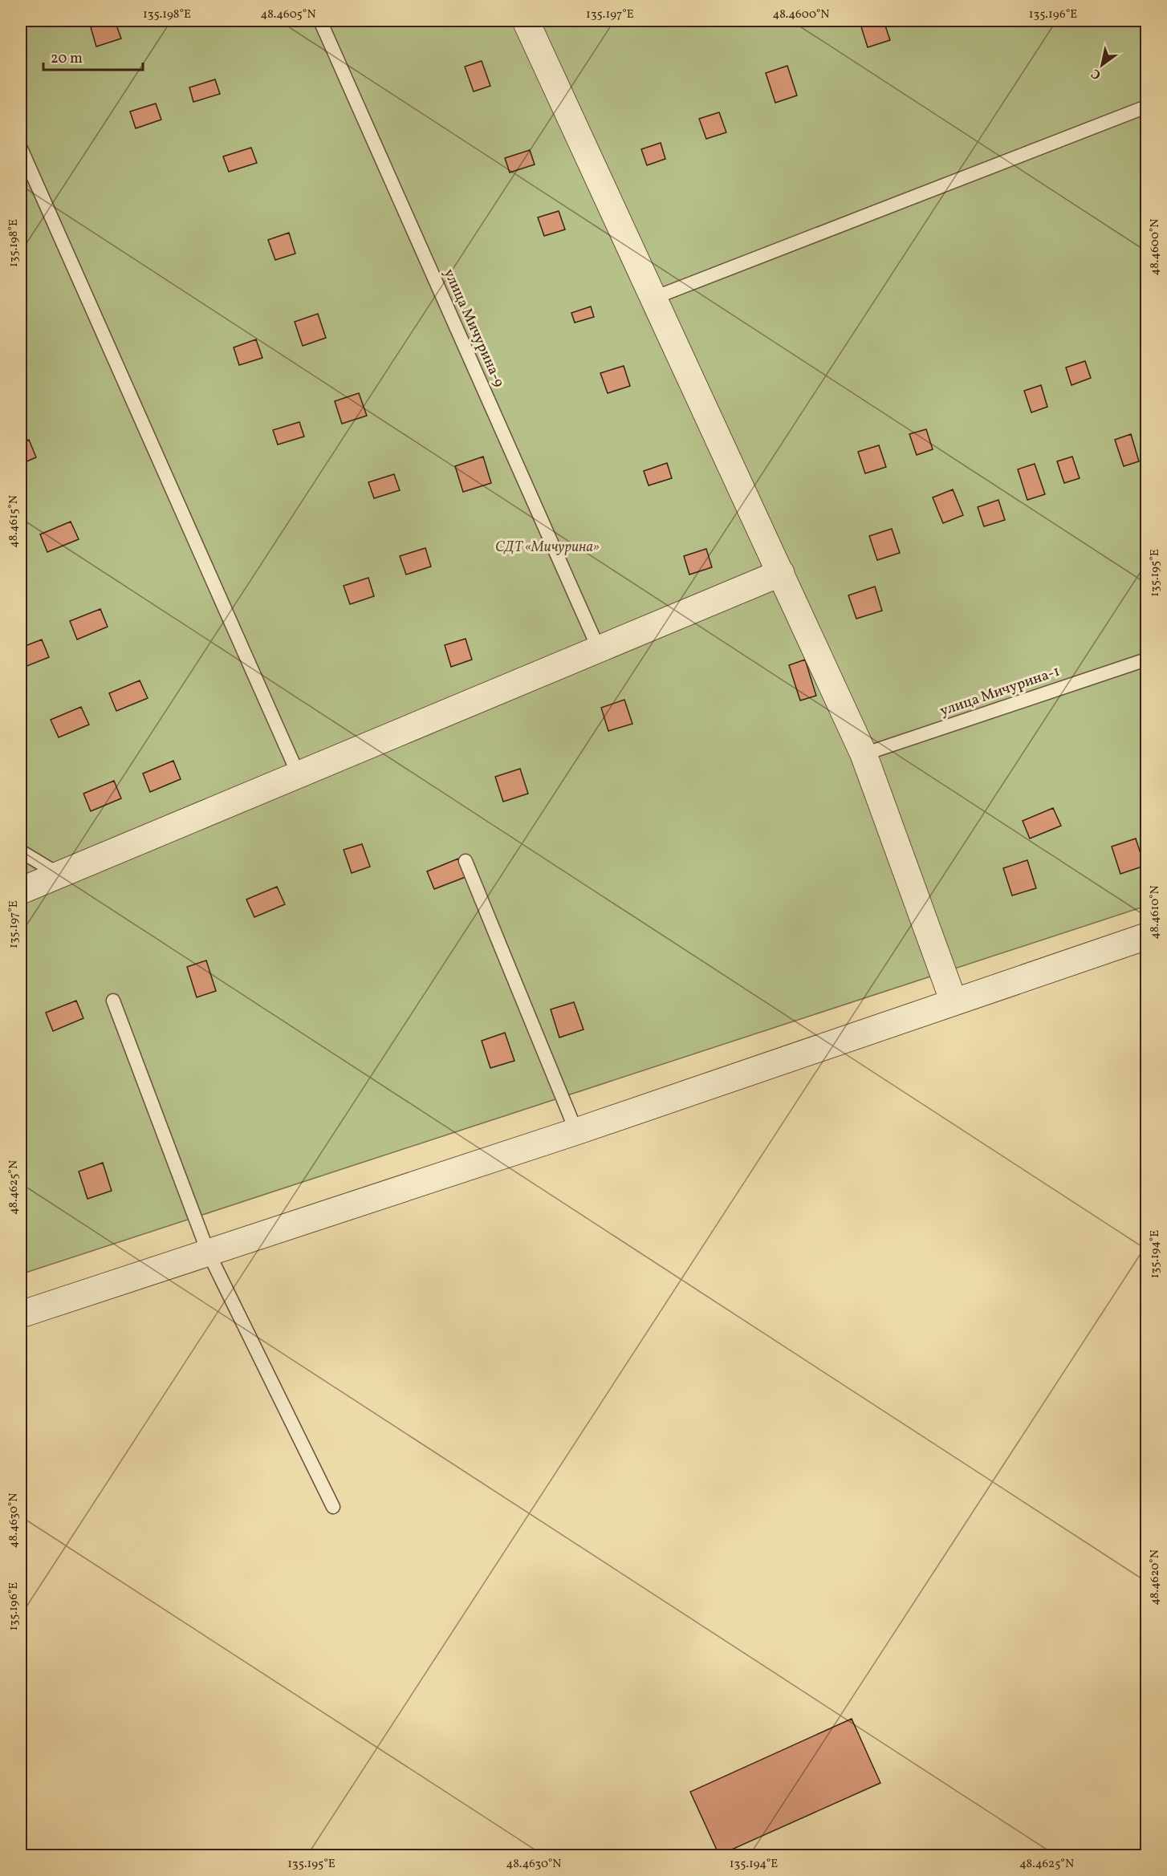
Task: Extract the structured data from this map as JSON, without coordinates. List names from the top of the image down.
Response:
{
  "streets": {
    "lane": ["улица Мичурина-9", "улица Мичурина-1"]
  },
  "parks": ["СДТ «Мичурина»"],
  "scale_bar": "20 m",
  "north": "bottom left",
  "coordinates": [
    "135.198°E",
    "48.4605°N",
    "135.197°E",
    "48.4600°N",
    "135.196°E",
    "48.4615°N",
    "135.195°E",
    "48.4610°N",
    "48.4625°N",
    "135.194°E",
    "48.4630°N",
    "48.4620°N"
  ]
}
